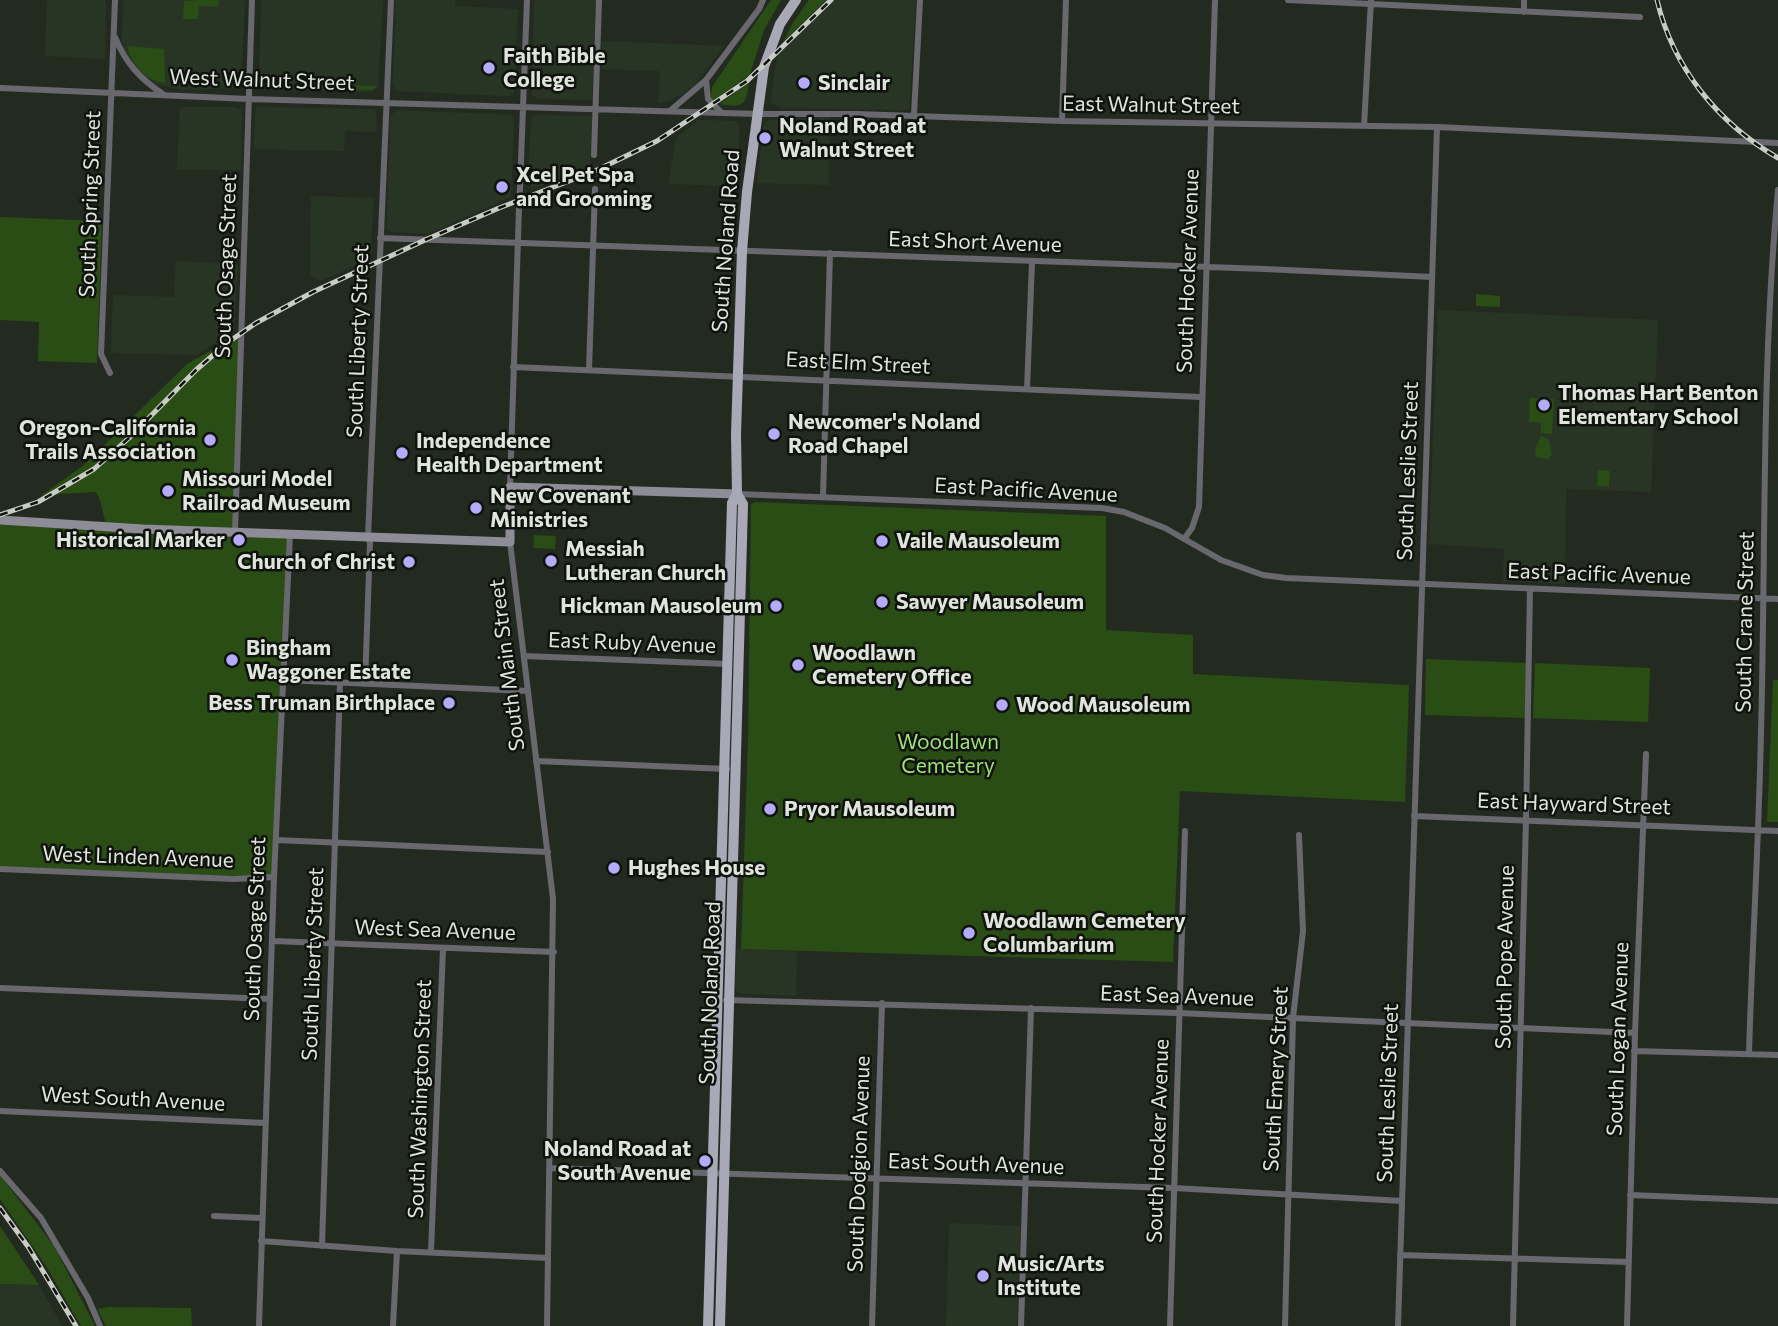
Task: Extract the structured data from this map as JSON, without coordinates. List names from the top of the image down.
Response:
{
  "streets": {
    "main road": ["South Noland Road"],
    "street": [
      "West Walnut Street",
      "East Walnut Street",
      "South Spring Street",
      "East Short Avenue",
      "South Osage Street",
      "South Hocker Avenue",
      "South Liberty Street",
      "East Elm Street",
      "South Leslie Street",
      "East Pacific Avenue",
      "South Crane Street",
      "East Ruby Avenue",
      "South Main Street",
      "East Hayward Street",
      "West Linden Avenue",
      "West Sea Avenue",
      "South Pope Avenue",
      "East Sea Avenue",
      "South Logan Avenue",
      "South Emery Street",
      "West South Avenue",
      "South Washington Street",
      "South Dodgion Avenue",
      "East South Avenue"
    ]
  },
  "crossings": [
    ["West Walnut Street", "East Walnut Street"],
    ["West Walnut Street", "South Spring Street"],
    ["West Walnut Street", "South Osage Street"],
    ["West Walnut Street", "South Liberty Street"],
    ["West Walnut Street", "South Main Street"],
    ["East Walnut Street", "South Noland Road"],
    ["East Walnut Street", "South Hocker Avenue"],
    ["East Walnut Street", "South Leslie Street"],
    ["East Walnut Street", "South Main Street"],
    ["South Noland Road", "East Short Avenue"],
    ["South Noland Road", "East Elm Street"],
    ["South Noland Road", "East Pacific Avenue"],
    ["South Noland Road", "East Ruby Avenue"],
    ["South Noland Road", "East Sea Avenue"],
    ["South Noland Road", "East South Avenue"],
    ["East Short Avenue", "South Hocker Avenue"],
    ["East Short Avenue", "South Liberty Street"],
    ["East Short Avenue", "South Leslie Street"],
    ["East Short Avenue", "South Main Street"],
    ["South Osage Street", "West Linden Avenue"],
    ["South Osage Street", "West Sea Avenue"],
    ["South Osage Street", "West South Avenue"],
    ["South Hocker Avenue", "East Elm Street"],
    ["South Hocker Avenue", "East Pacific Avenue"],
    ["South Hocker Avenue", "East Sea Avenue"],
    ["South Hocker Avenue", "East South Avenue"],
    ["South Liberty Street", "West Sea Avenue"],
    ["East Elm Street", "South Main Street"],
    ["South Leslie Street", "East Pacific Avenue"],
    ["South Leslie Street", "East Hayward Street"],
    ["South Leslie Street", "East Sea Avenue"],
    ["South Leslie Street", "East South Avenue"],
    ["East Pacific Avenue", "South Crane Street"],
    ["East Pacific Avenue", "South Main Street"],
    ["East Pacific Avenue", "South Pope Avenue"],
    ["South Crane Street", "East Hayward Street"],
    ["East Ruby Avenue", "South Main Street"],
    ["South Main Street", "West Sea Avenue"],
    ["South Main Street", "East South Avenue"],
    ["East Hayward Street", "South Pope Avenue"],
    ["East Hayward Street", "South Logan Avenue"],
    ["West Sea Avenue", "South Washington Street"],
    ["South Pope Avenue", "East Sea Avenue"],
    ["East Sea Avenue", "South Logan Avenue"],
    ["East Sea Avenue", "South Emery Street"],
    ["East Sea Avenue", "South Dodgion Avenue"],
    ["South Emery Street", "East South Avenue"],
    ["South Dodgion Avenue", "East South Avenue"]
  ],
  "parks": ["Woodlawn Cemetery"],
  "places": [
    "Faith Bible College",
    "Sinclair",
    "Noland Road at Walnut Street",
    "Xcel Pet Spa and Grooming",
    "Thomas Hart Benton Elementary School",
    "Newcomer's Noland Road Chapel",
    "Oregon-California Trails Association",
    "Independence Health Department",
    "Missouri Model Railroad Museum",
    "New Covenant Ministries",
    "Historical Marker",
    "Vaile Mausoleum",
    "Messiah Lutheran Church",
    "Church of Christ",
    "Sawyer Mausoleum",
    "Hickman Mausoleum",
    "Bingham Waggoner Estate",
    "Woodlawn Cemetery Office",
    "Bess Truman Birthplace",
    "Wood Mausoleum",
    "Pryor Mausoleum",
    "Hughes House",
    "Woodlawn Cemetery Columbarium",
    "Noland Road at South Avenue",
    "Music/Arts Institute"
  ]
}
